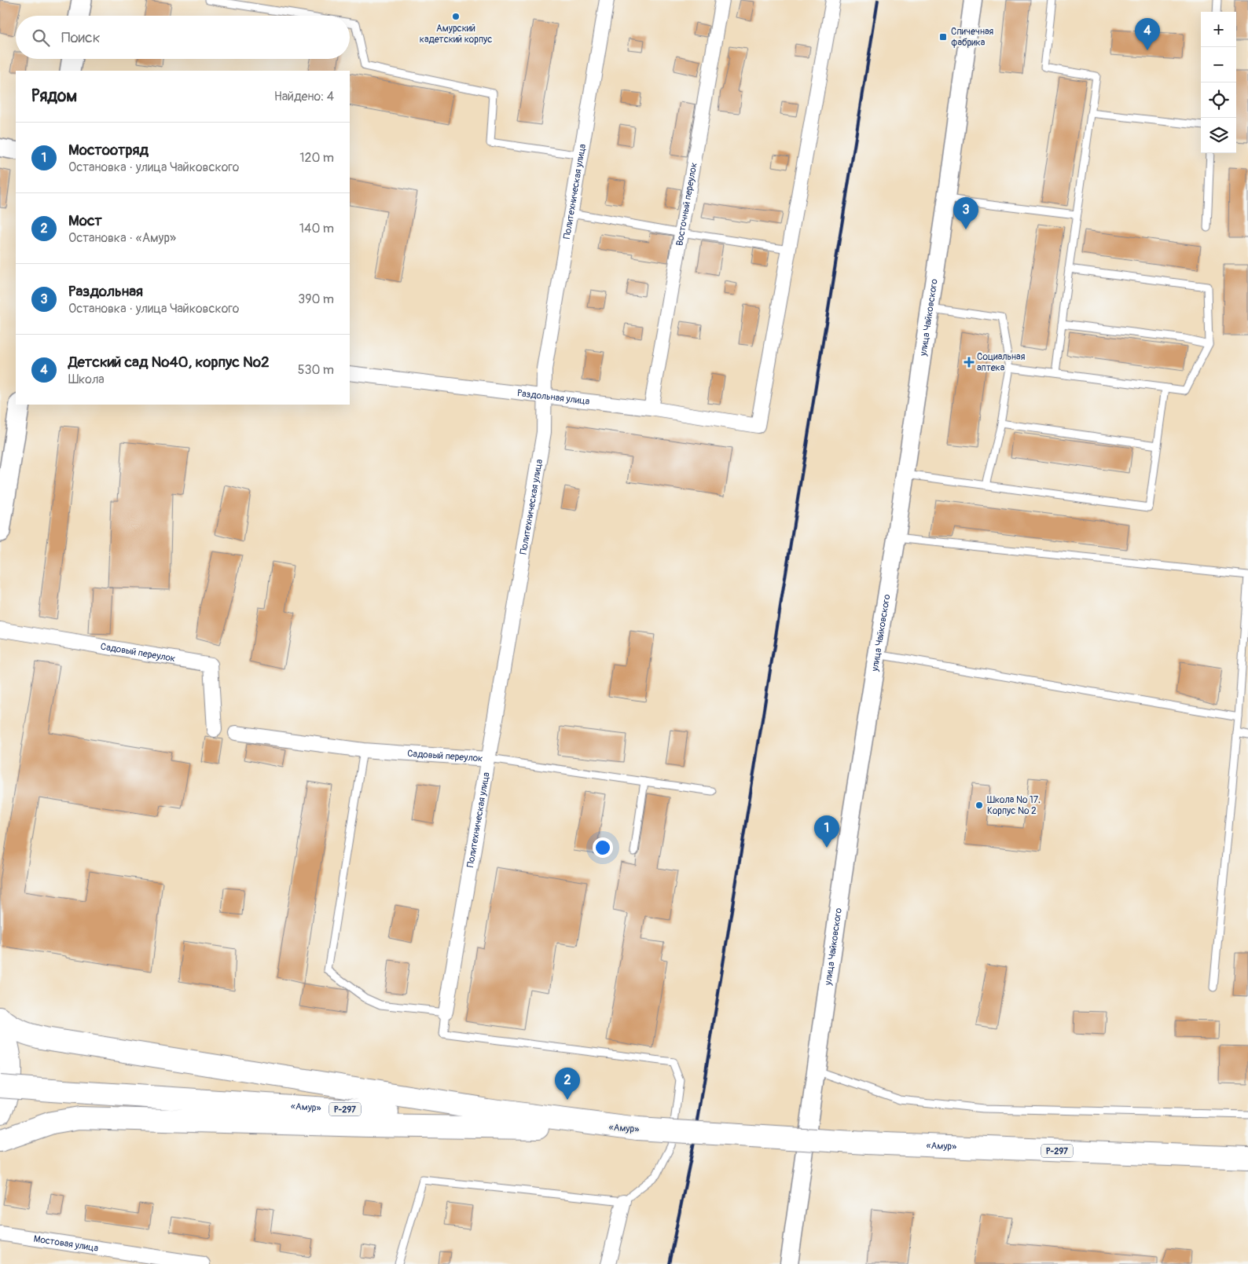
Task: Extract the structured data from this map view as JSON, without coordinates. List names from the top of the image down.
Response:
{
  "streets": {
    "main road": ["«Амур»", "Р-297"],
    "street": [
      "Политехническая улица",
      "Восточный переулок",
      "улица Чайковского",
      "Раздольная улица",
      "Садовый переулок",
      "Мостовая улица"
    ]
  },
  "crossings": [
    ["Политехническая улица", "Раздольная улица"],
    ["Политехническая улица", "Садовый переулок"],
    ["Восточный переулок", "Раздольная улица"]
  ],
  "places": {
    "other": ["Амурский кадетский корпус", "Школа № 17. Корпус № 2"],
    "transit": ["Спичечная фабрика"],
    "health": ["Социальная аптека"]
  },
  "page": {
    "map_buttons": ["+", "−"],
    "search": "Поиск",
    "pins": [
      "4",
      "3",
      "1",
      "2"
    ],
    "heading": ["Рядом", "Найдено: 4"],
    "list": [
      {
        "mark": "1",
        "name": "Мостоотряд",
        "note": "Остановка · улица Чайковского",
        "value": "120 m"
      },
      {
        "mark": "2",
        "name": "Мост",
        "note": "Остановка · «Амур»",
        "value": "140 m"
      },
      {
        "mark": "3",
        "name": "Раздольная",
        "note": "Остановка · улица Чайковского",
        "value": "390 m"
      },
      {
        "mark": "4",
        "name": "Детский сад №40, корпус №2",
        "note": "Школа",
        "value": "530 m"
      }
    ]
  }
}
